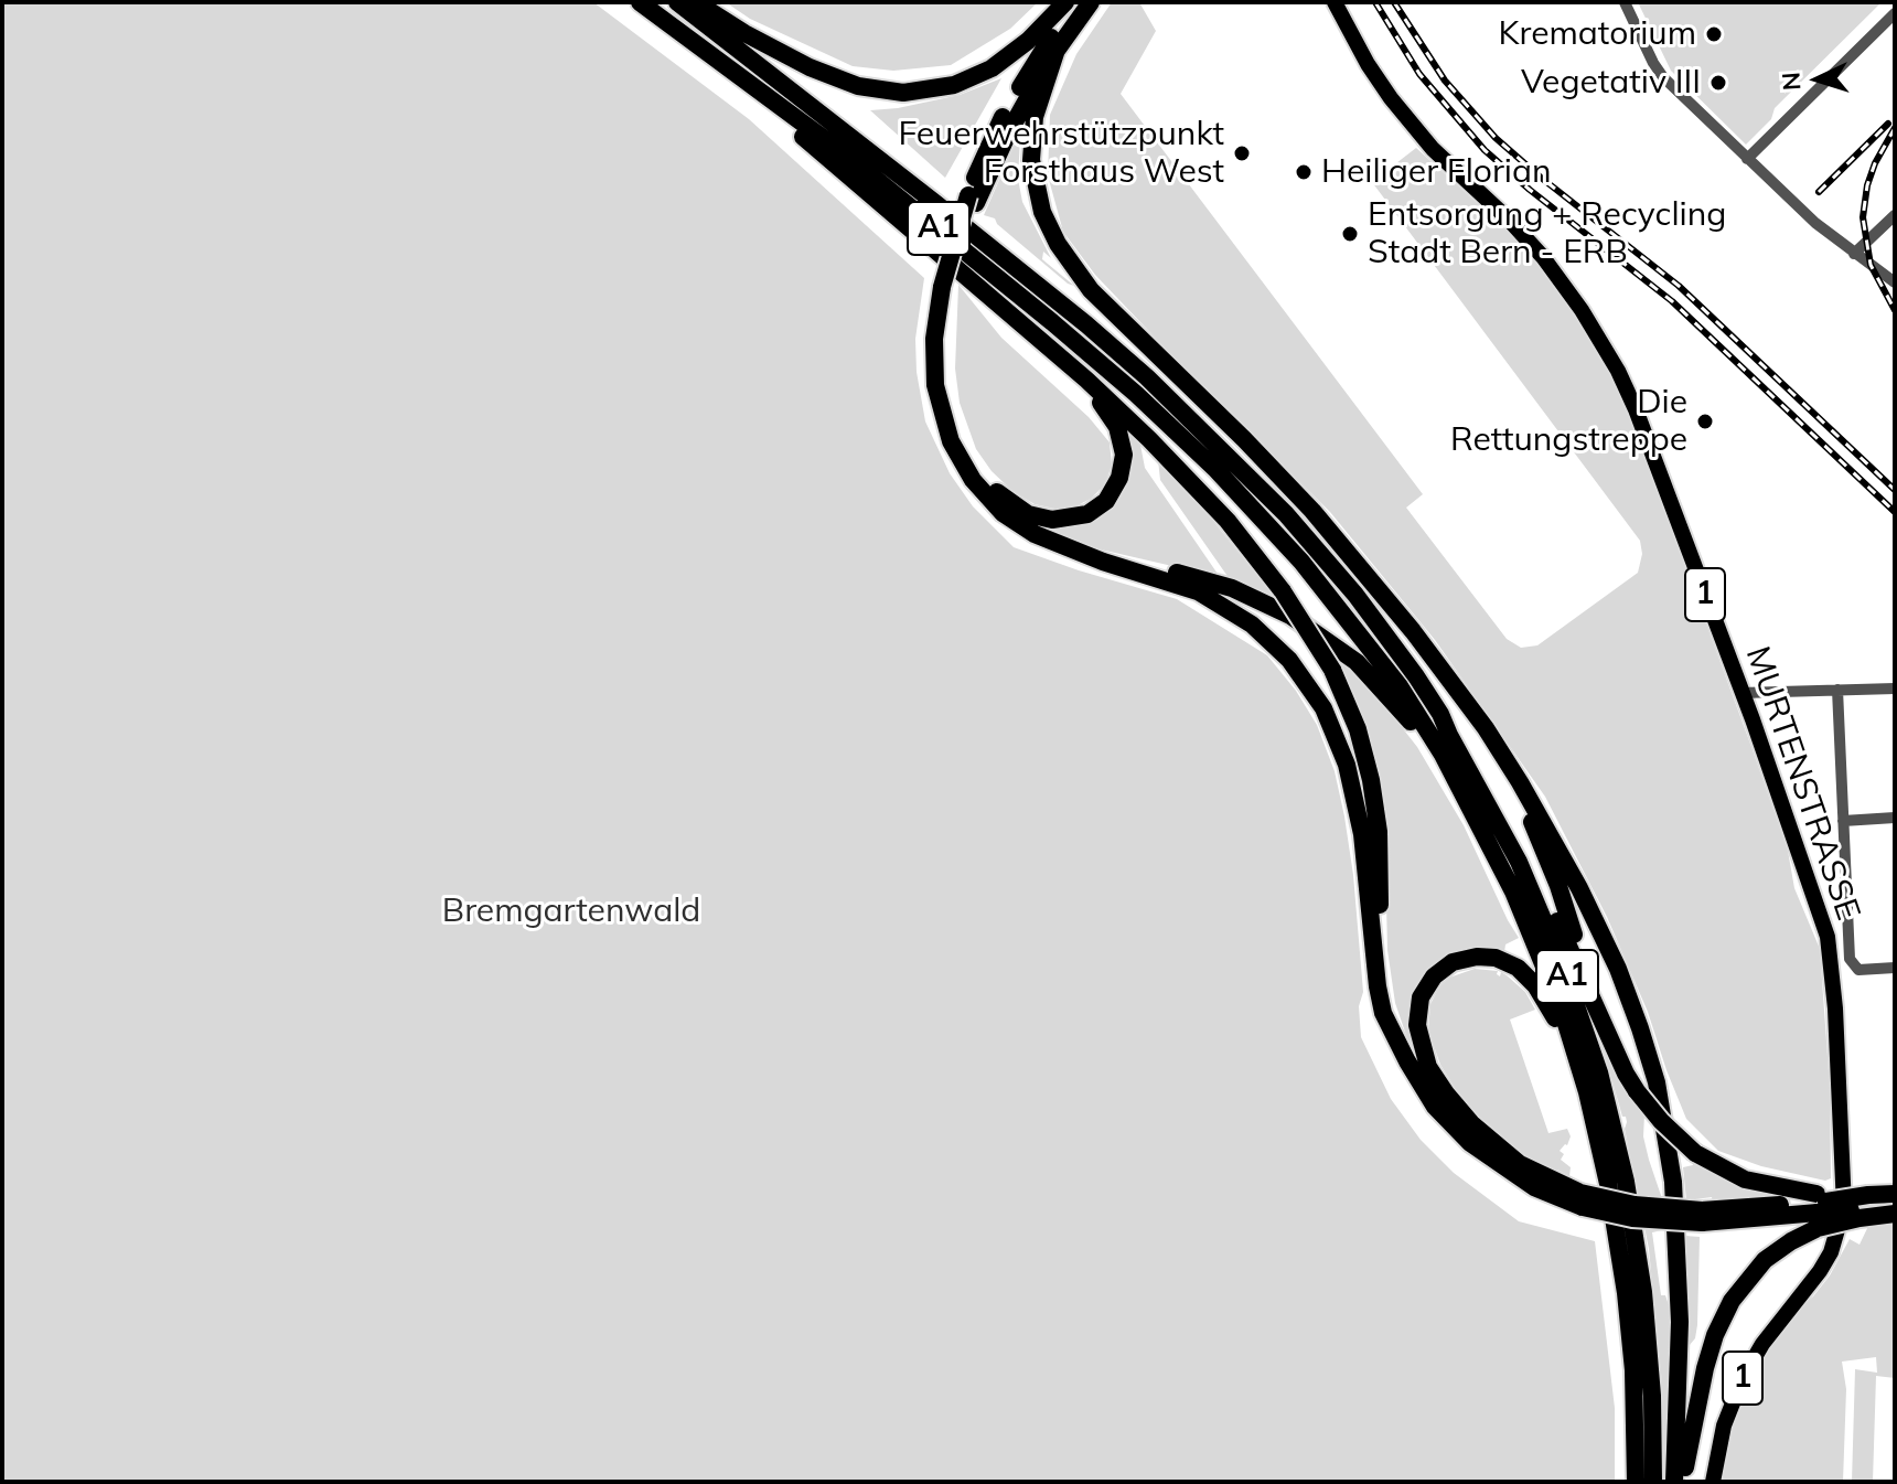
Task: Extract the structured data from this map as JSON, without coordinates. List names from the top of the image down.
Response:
{
  "streets": {
    "highway": ["A1"],
    "main road": ["1", "MURTENSTRASSE"]
  },
  "parks": ["Bremgartenwald"],
  "places": [
    "Krematorium",
    "Vegetativ III",
    "Feuerwehrstützpunkt Forsthaus West",
    "Heiliger Florian",
    "Entsorgung + Recycling Stadt Bern - ERB",
    "Die Rettungstreppe"
  ],
  "north": "left"
}
